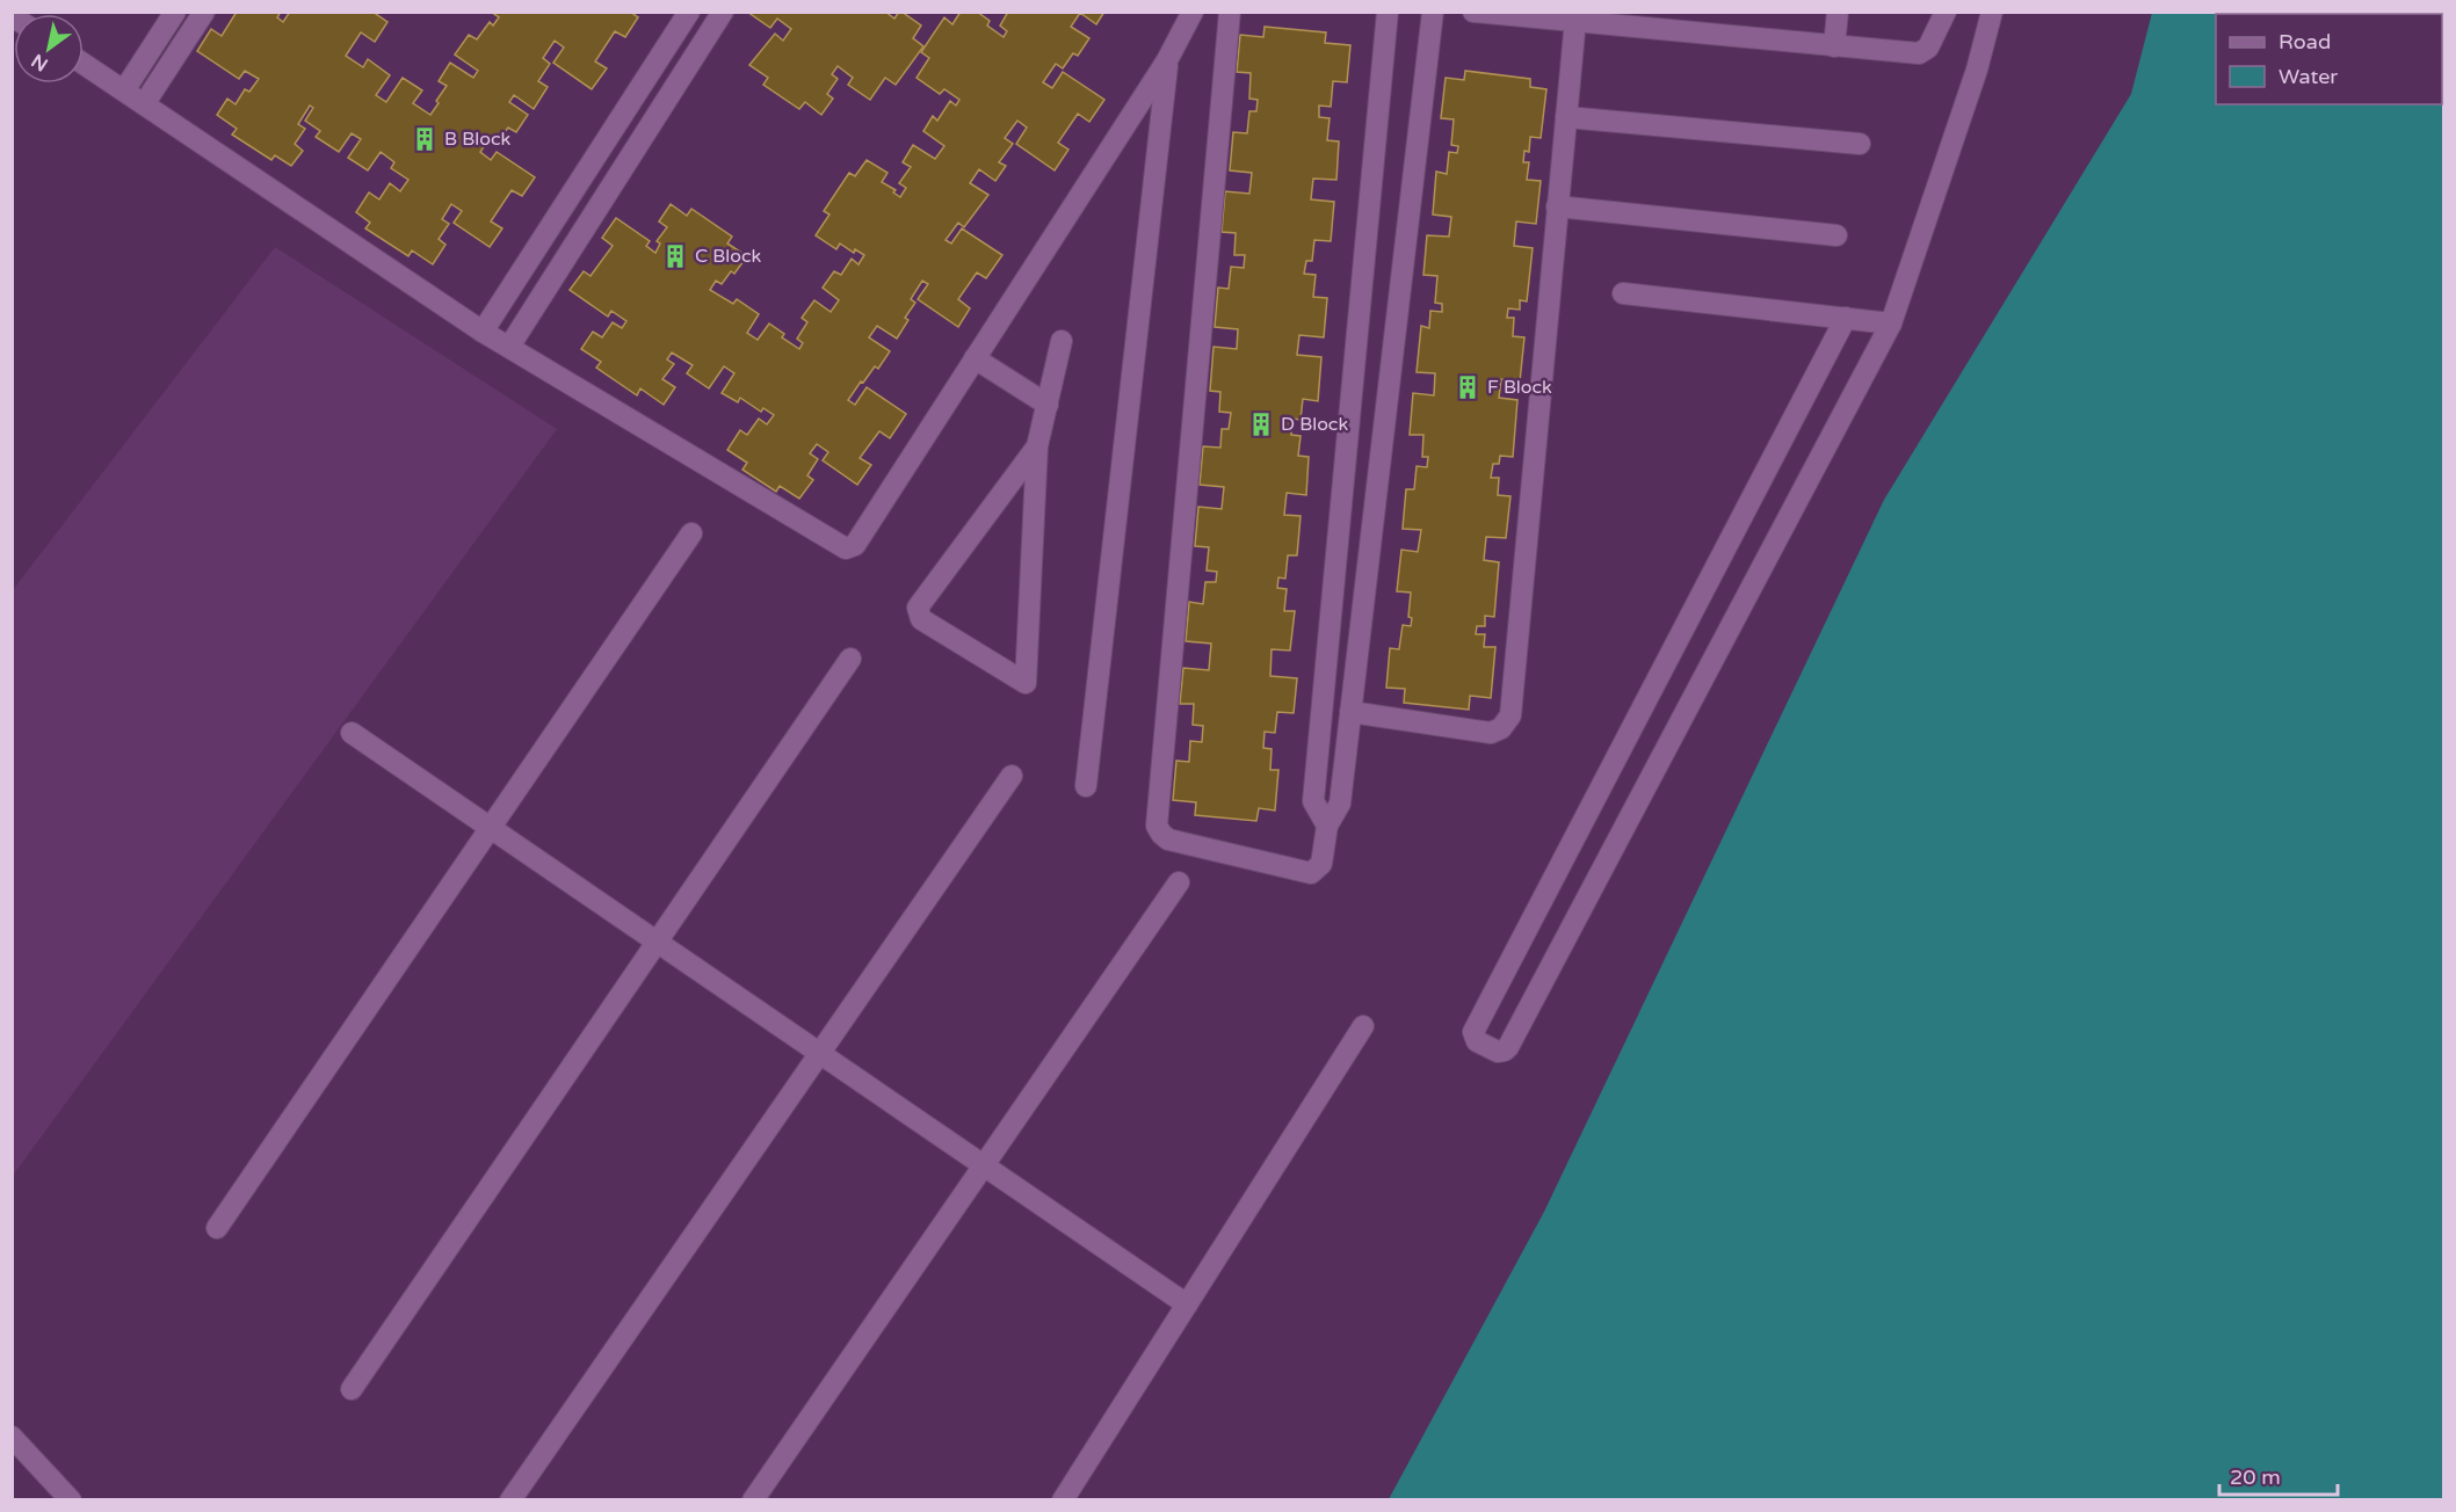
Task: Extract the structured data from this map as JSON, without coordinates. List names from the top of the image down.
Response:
{
  "places": {
    "building": [
      "B Block",
      "C Block",
      "F Block",
      "D Block"
    ]
  },
  "legend": ["Road", "Water"],
  "scale_bar": "20 m",
  "north": "bottom left"
}
